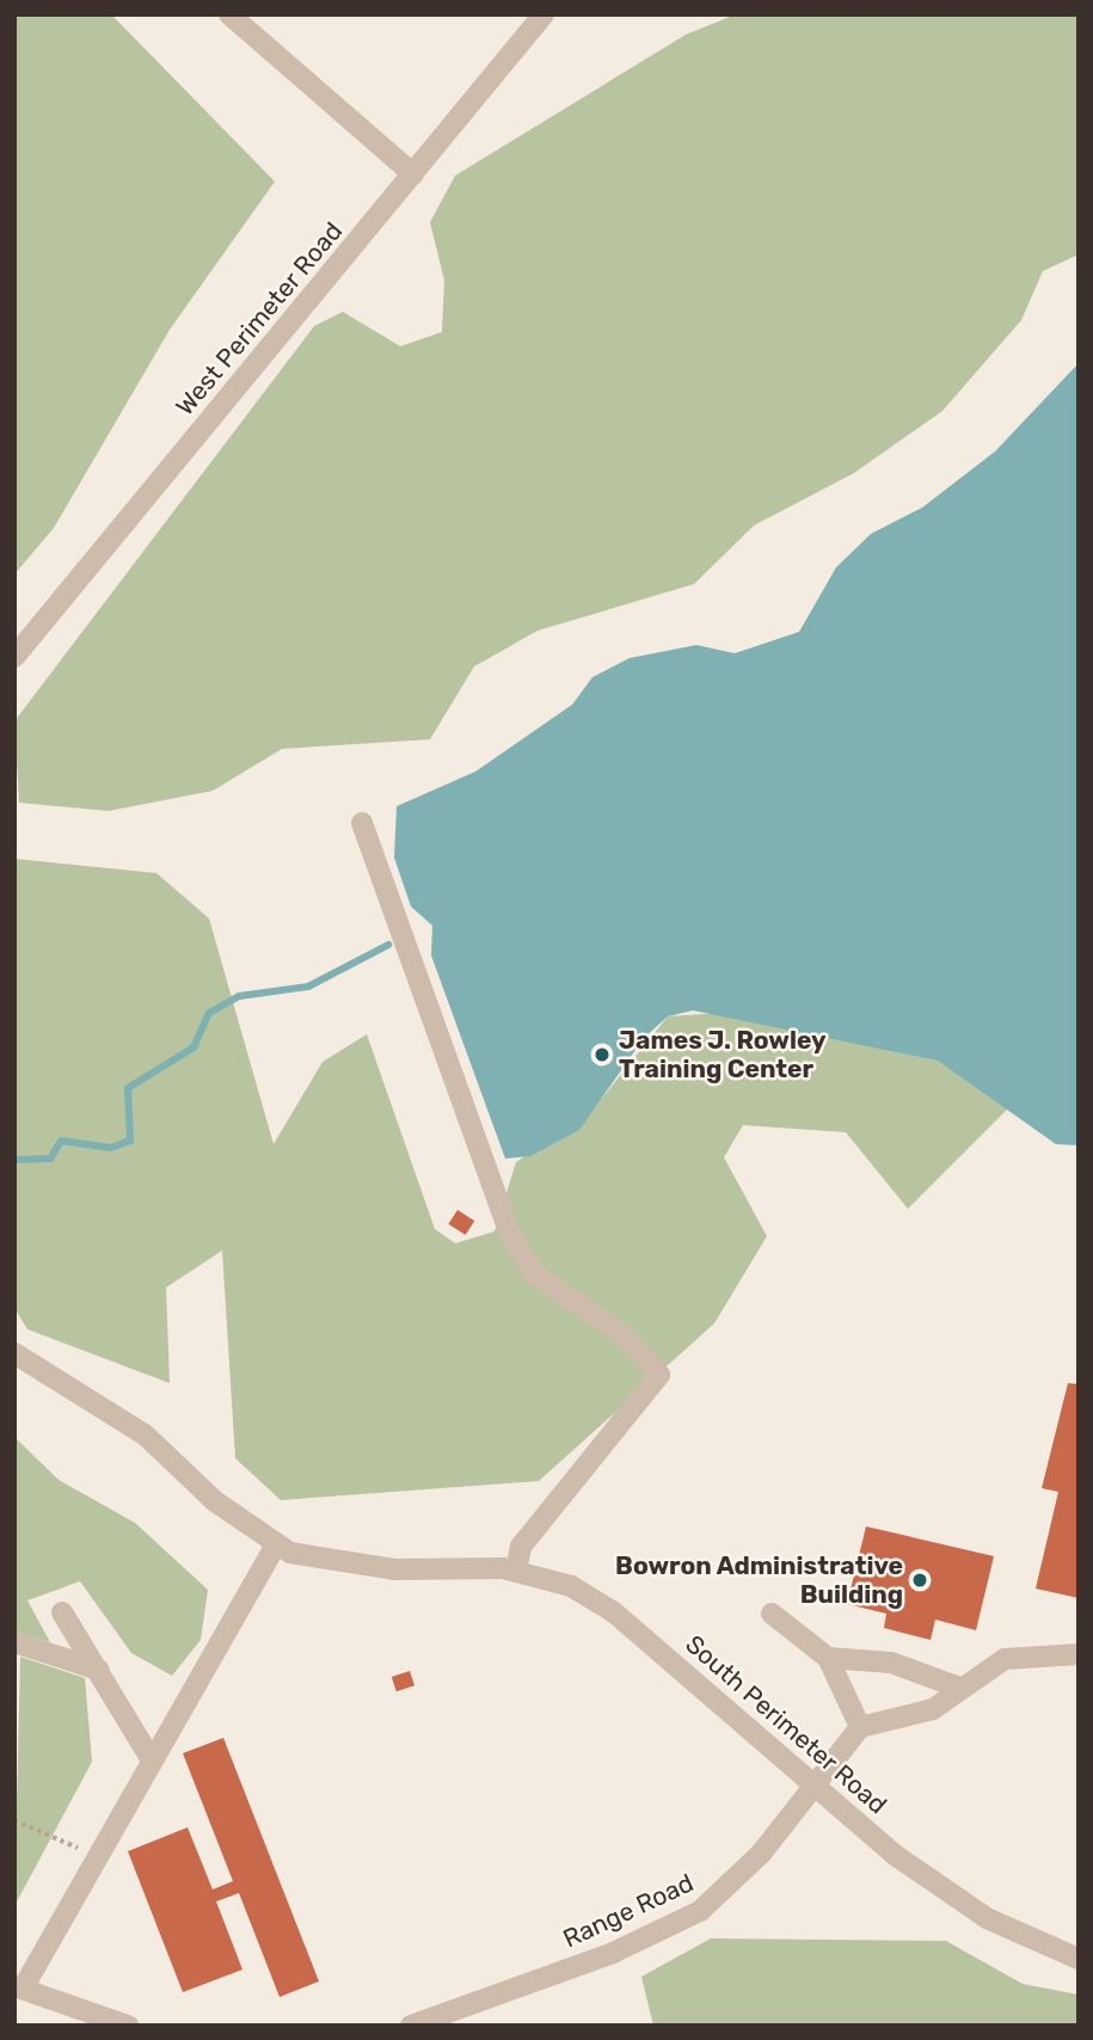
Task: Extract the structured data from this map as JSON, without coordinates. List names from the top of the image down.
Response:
{
  "streets": {
    "lane": ["West Perimeter Road", "South Perimeter Road", "Range Road"]
  },
  "crossings": [
    ["South Perimeter Road", "Range Road"]
  ],
  "places": ["James J. Rowley Training Center", "Bowron Administrative Building"]
}
